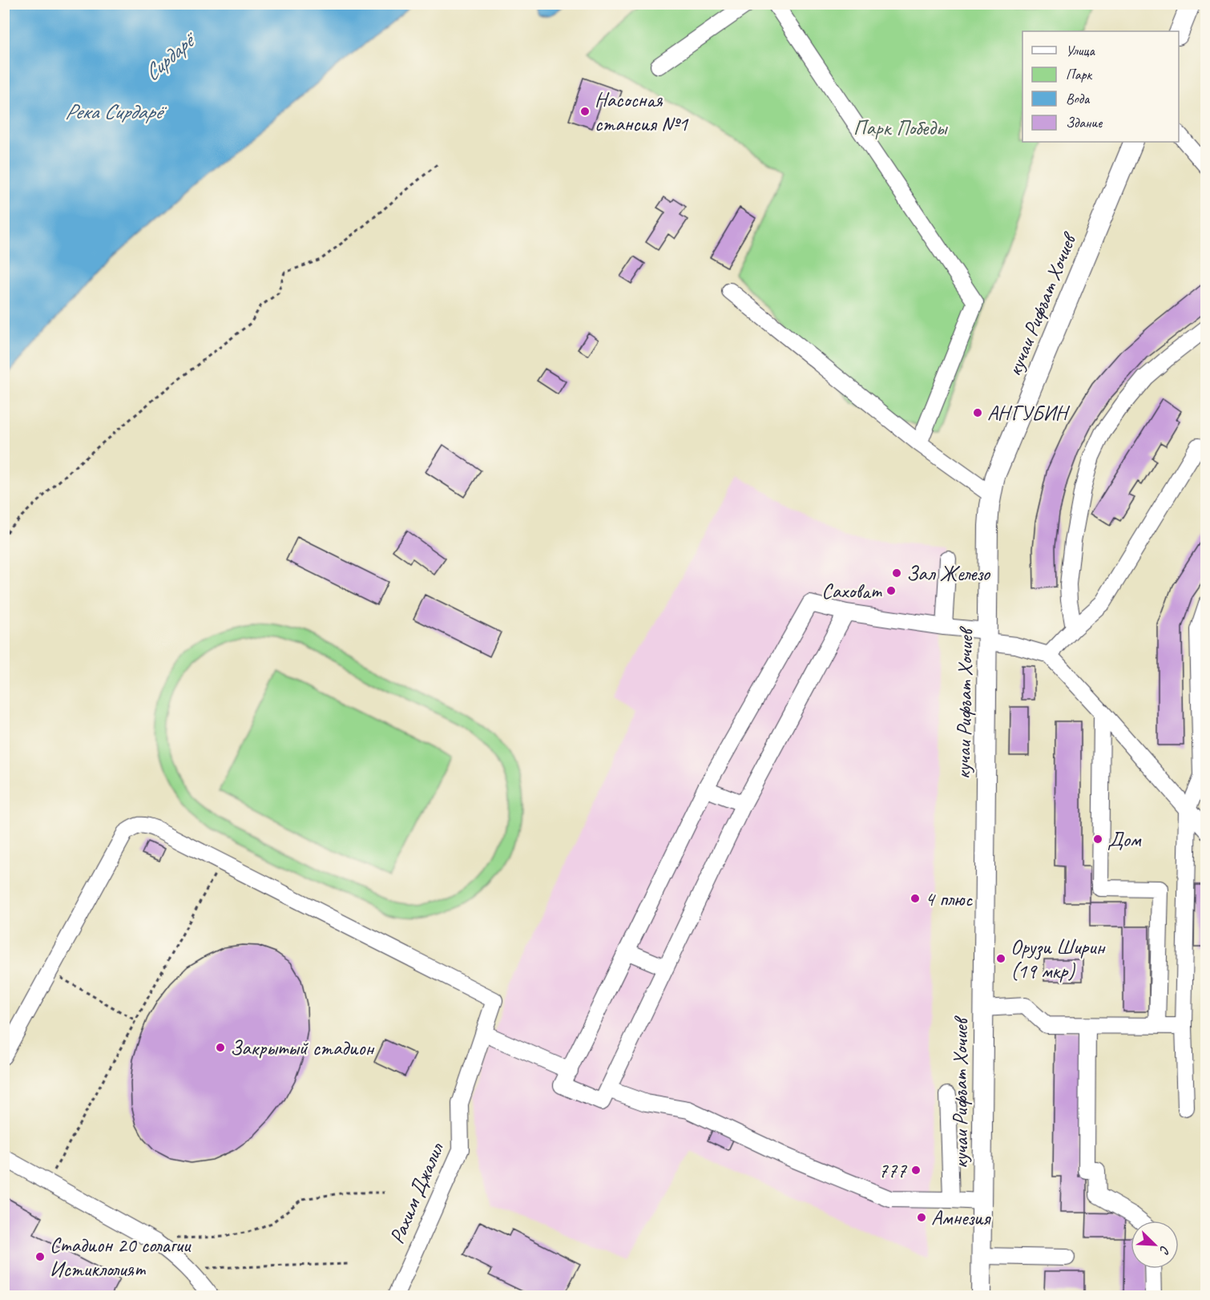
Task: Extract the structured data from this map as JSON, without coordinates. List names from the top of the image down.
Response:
{
  "streets": {
    "main road": ["кучаи Рифъат Хочиев"],
    "street": ["Рахим Джалил"]
  },
  "water": ["Сирдарё", "Река Сирдарё"],
  "parks": ["Парк Победы"],
  "places": [
    "Насосная стансия №1",
    "АНГУБИН",
    "Зал Железо",
    "Саховат",
    "Дом",
    "4 плюс",
    "Орузи Ширин (19 мкр)",
    "Закрытый стадион",
    "777",
    "Амнезия",
    "Стадион 20 солагии Истиклолият"
  ],
  "legend": [
    "Улица",
    "Парк",
    "Вода",
    "Здание"
  ],
  "north": "bottom right"
}
